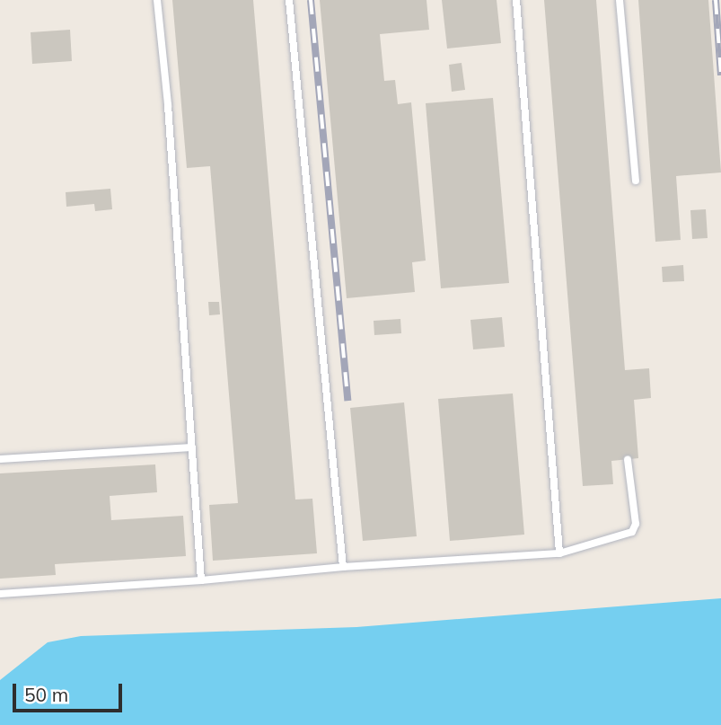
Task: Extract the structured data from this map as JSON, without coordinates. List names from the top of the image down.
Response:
{
  "scale_bar": "50 m"
}
